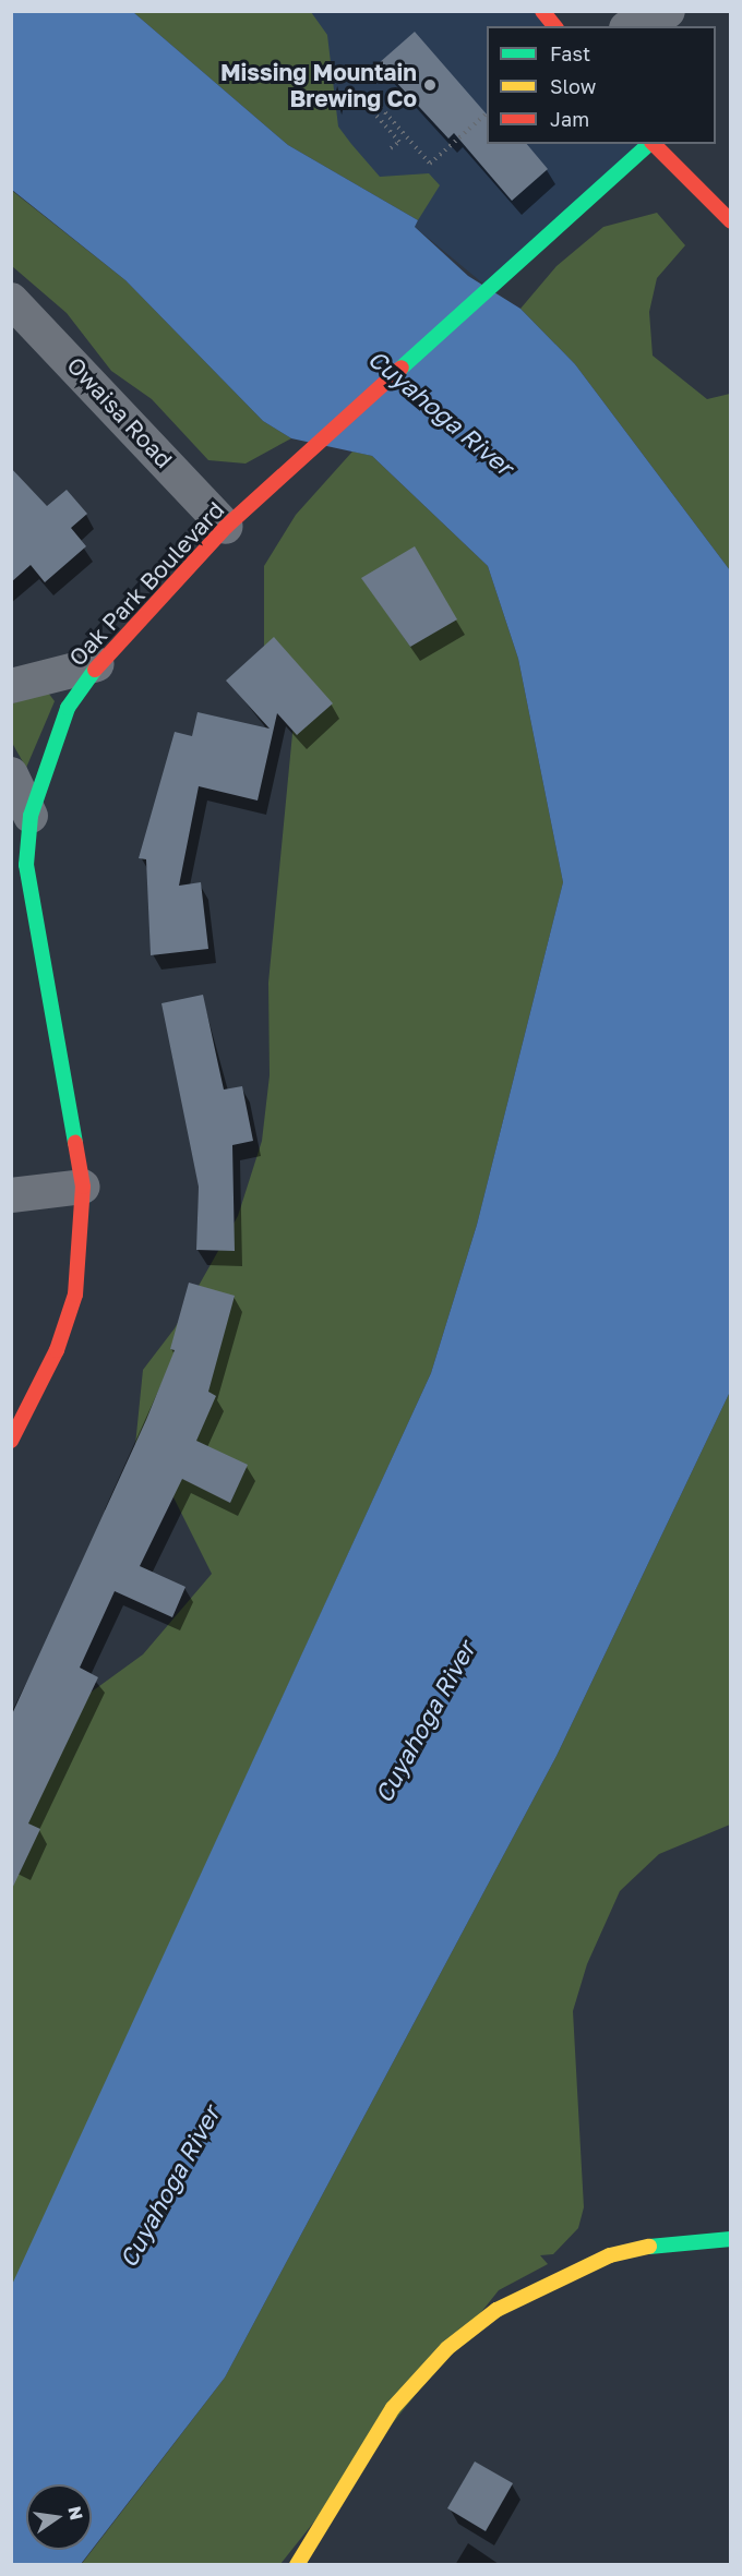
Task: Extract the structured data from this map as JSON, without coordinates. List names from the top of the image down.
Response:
{
  "streets": {
    "street": ["Owaisa Road", "Oak Park Boulevard"]
  },
  "crossings": [
    ["Owaisa Road", "Oak Park Boulevard"]
  ],
  "water": ["Cuyahoga River"],
  "places": ["Missing Mountain Brewing Co"],
  "legend": ["Fast", "Slow", "Jam"],
  "north": "right"
}
